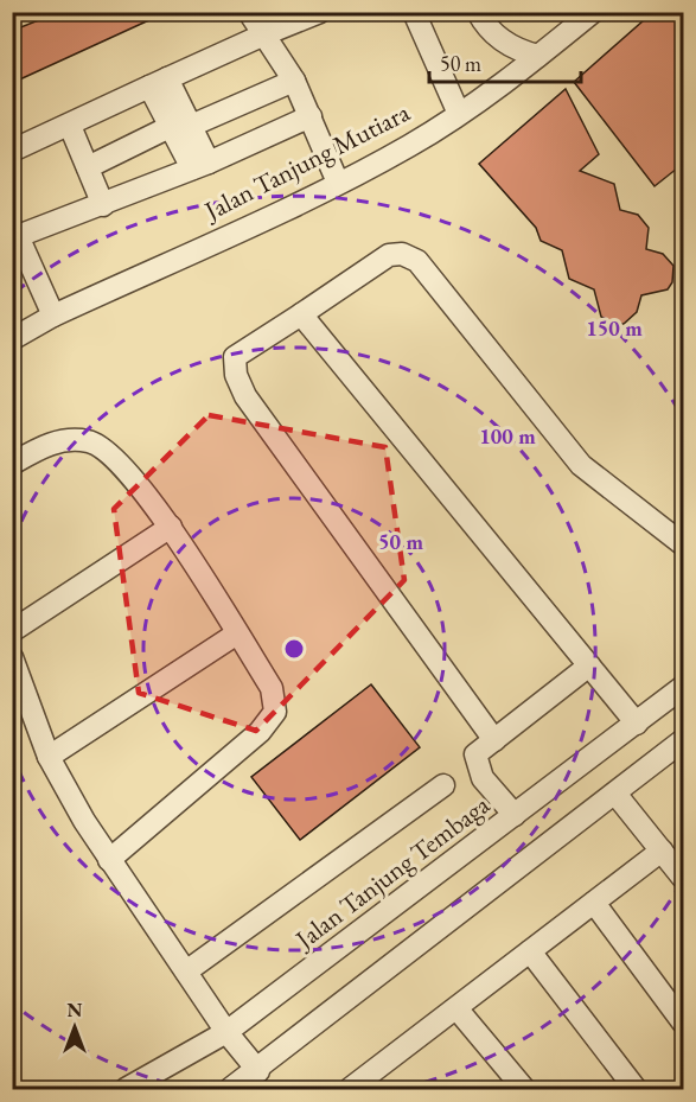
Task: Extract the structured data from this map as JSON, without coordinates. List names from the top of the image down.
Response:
{
  "streets": {
    "lane": ["Jalan Tanjung Mutiara", "Jalan Tanjung Tembaga"]
  },
  "scale_bar": "50 m",
  "north": "top",
  "rings": ["150 m", "100 m", "50 m"]
}
